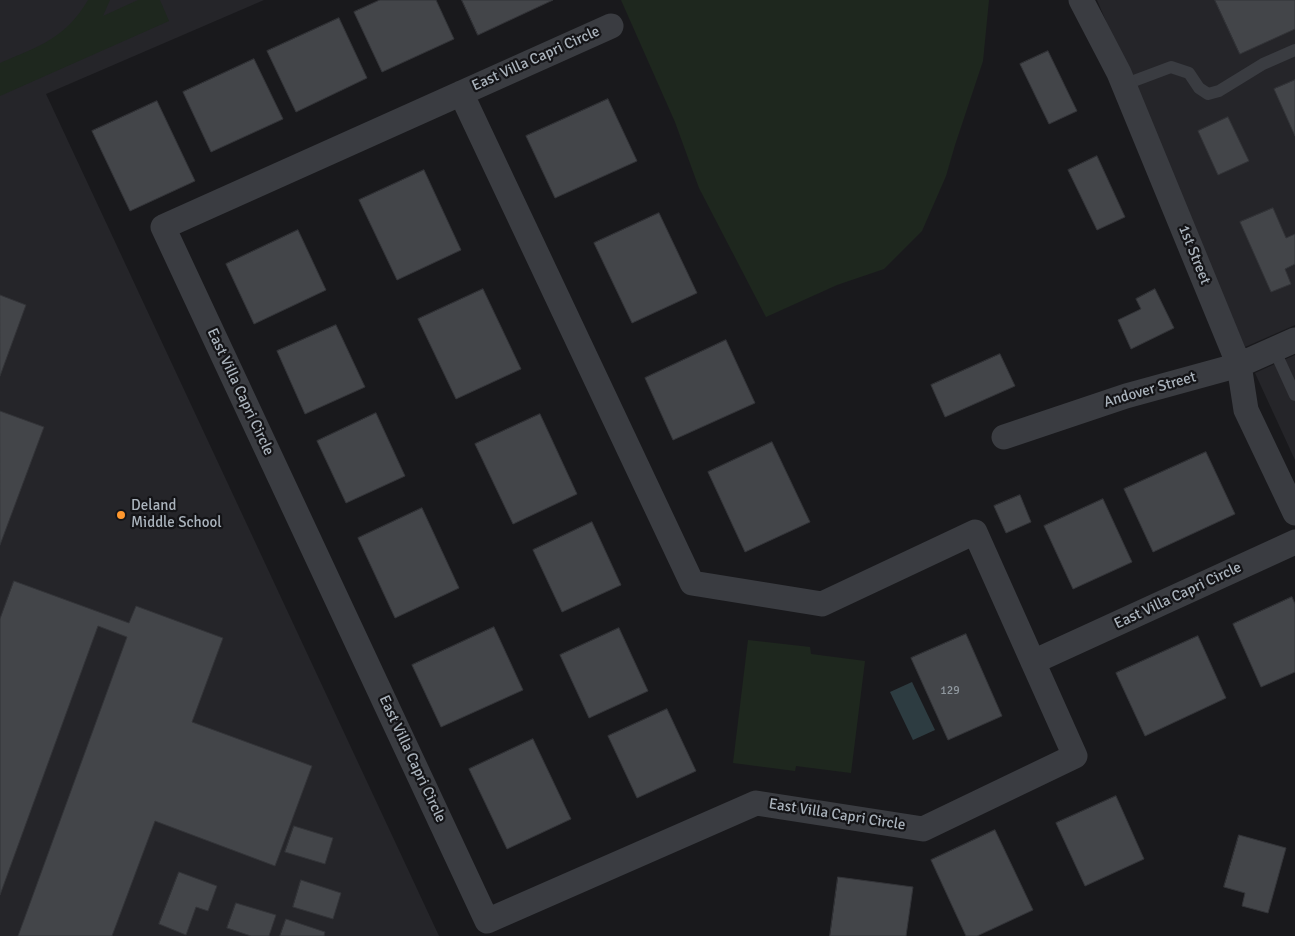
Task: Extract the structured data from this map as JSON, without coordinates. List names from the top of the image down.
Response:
{
  "streets": {
    "street": ["East Villa Capri Circle", "1st Street", "Andover Street"]
  },
  "crossings": [
    ["1st Street", "Andover Street"]
  ],
  "places": ["Deland Middle School"],
  "house_numbers": ["129"]
}
